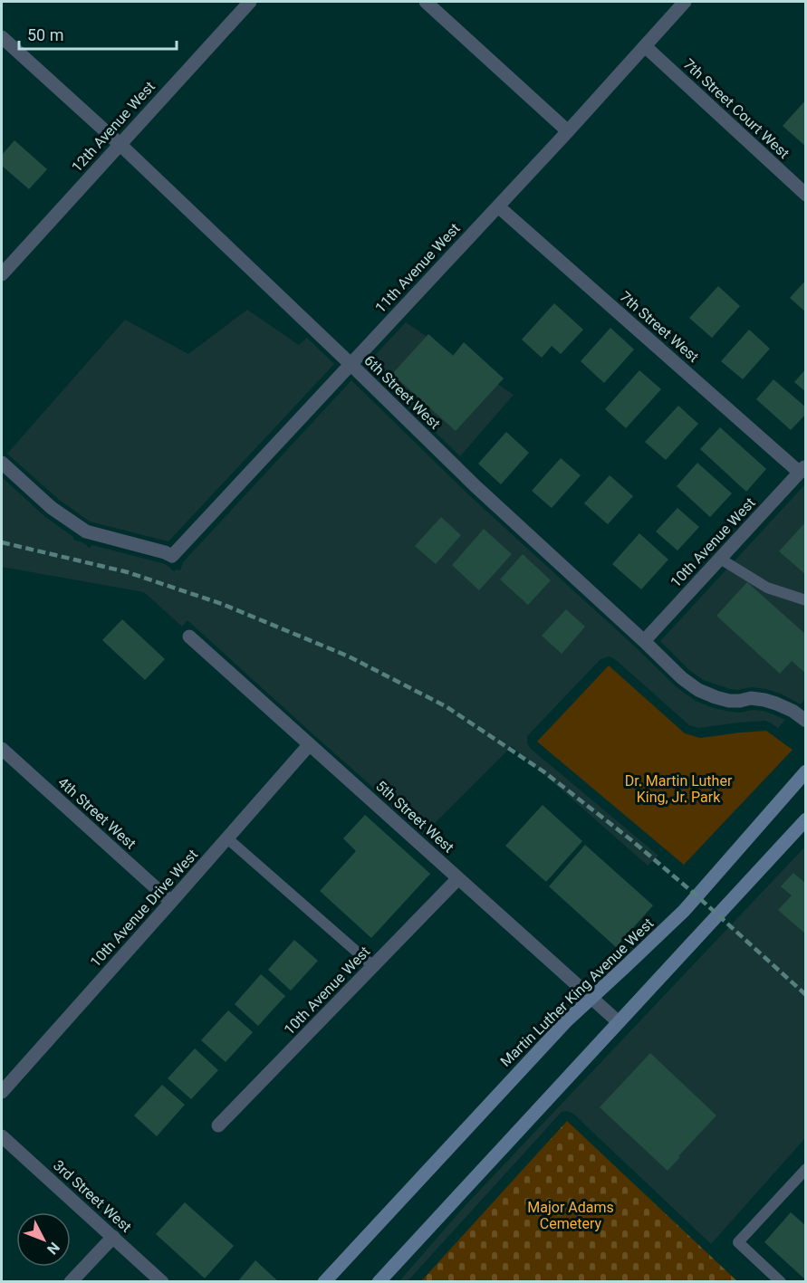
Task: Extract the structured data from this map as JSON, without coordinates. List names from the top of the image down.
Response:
{
  "streets": {
    "street": [
      "7th Street Court West",
      "12th Avenue West",
      "11th Avenue West",
      "7th Street West",
      "6th Street West",
      "10th Avenue West",
      "4th Street West",
      "5th Street West",
      "10th Avenue Drive West",
      "Martin Luther King Avenue West",
      "3rd Street West"
    ]
  },
  "crossings": [
    ["7th Street Court West", "11th Avenue West"],
    ["12th Avenue West", "6th Street West"],
    ["11th Avenue West", "7th Street West"],
    ["11th Avenue West", "6th Street West"],
    ["7th Street West", "10th Avenue West"],
    ["6th Street West", "10th Avenue West"],
    ["10th Avenue West", "5th Street West"],
    ["4th Street West", "10th Avenue Drive West"],
    ["5th Street West", "10th Avenue Drive West"],
    ["5th Street West", "Martin Luther King Avenue West"]
  ],
  "parks": ["Dr. Martin Luther King, Jr. Park", "Major Adams Cemetery"],
  "scale_bar": "50 m",
  "north": "bottom right"
}
